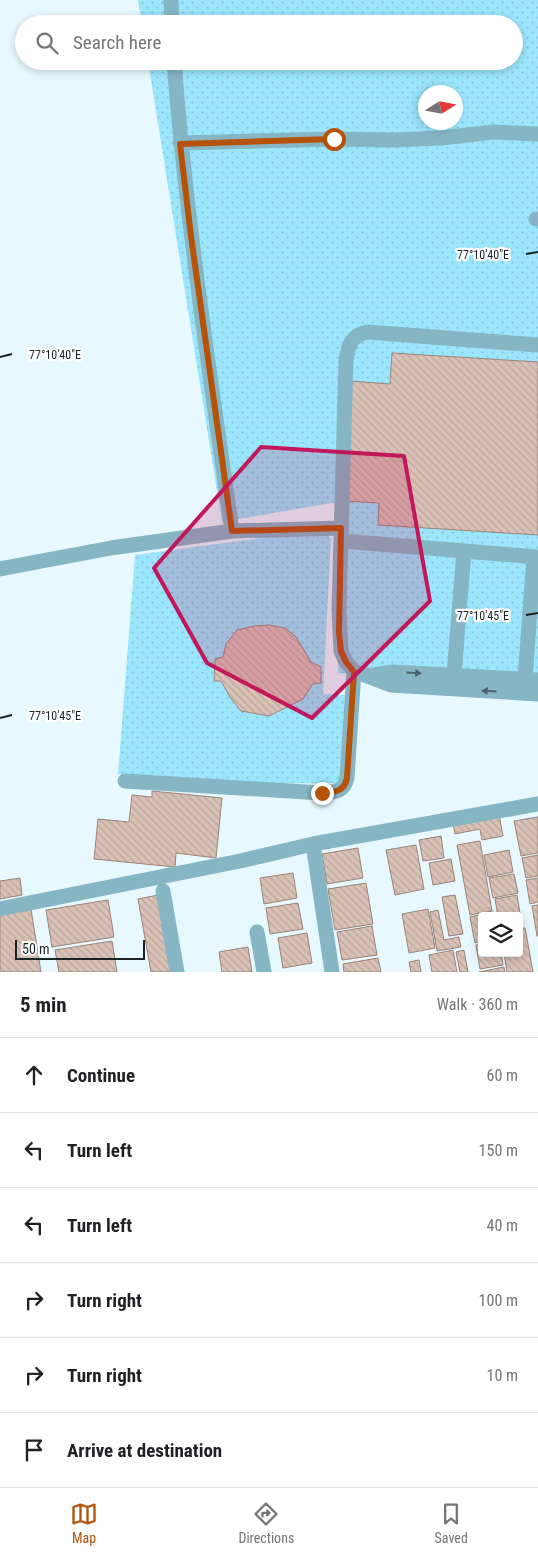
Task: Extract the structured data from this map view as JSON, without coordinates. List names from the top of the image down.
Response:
{
  "scale_bar": "50 m",
  "north": "right",
  "page": {
    "search": "Search here",
    "scale": "50 m",
    "heading": ["5 min", "Walk · 360 m"],
    "list": [
      ["Continue", "60 m"],
      ["Turn left", "150 m"],
      ["Turn left", "40 m"],
      ["Turn right", "100 m"],
      ["Turn right", "10 m"],
      "Arrive at destination"
    ],
    "nav": ["Map", "Directions", "Saved"]
  },
  "coordinates": ["77°10'40\"E", "77°10'45\"E"]
}
